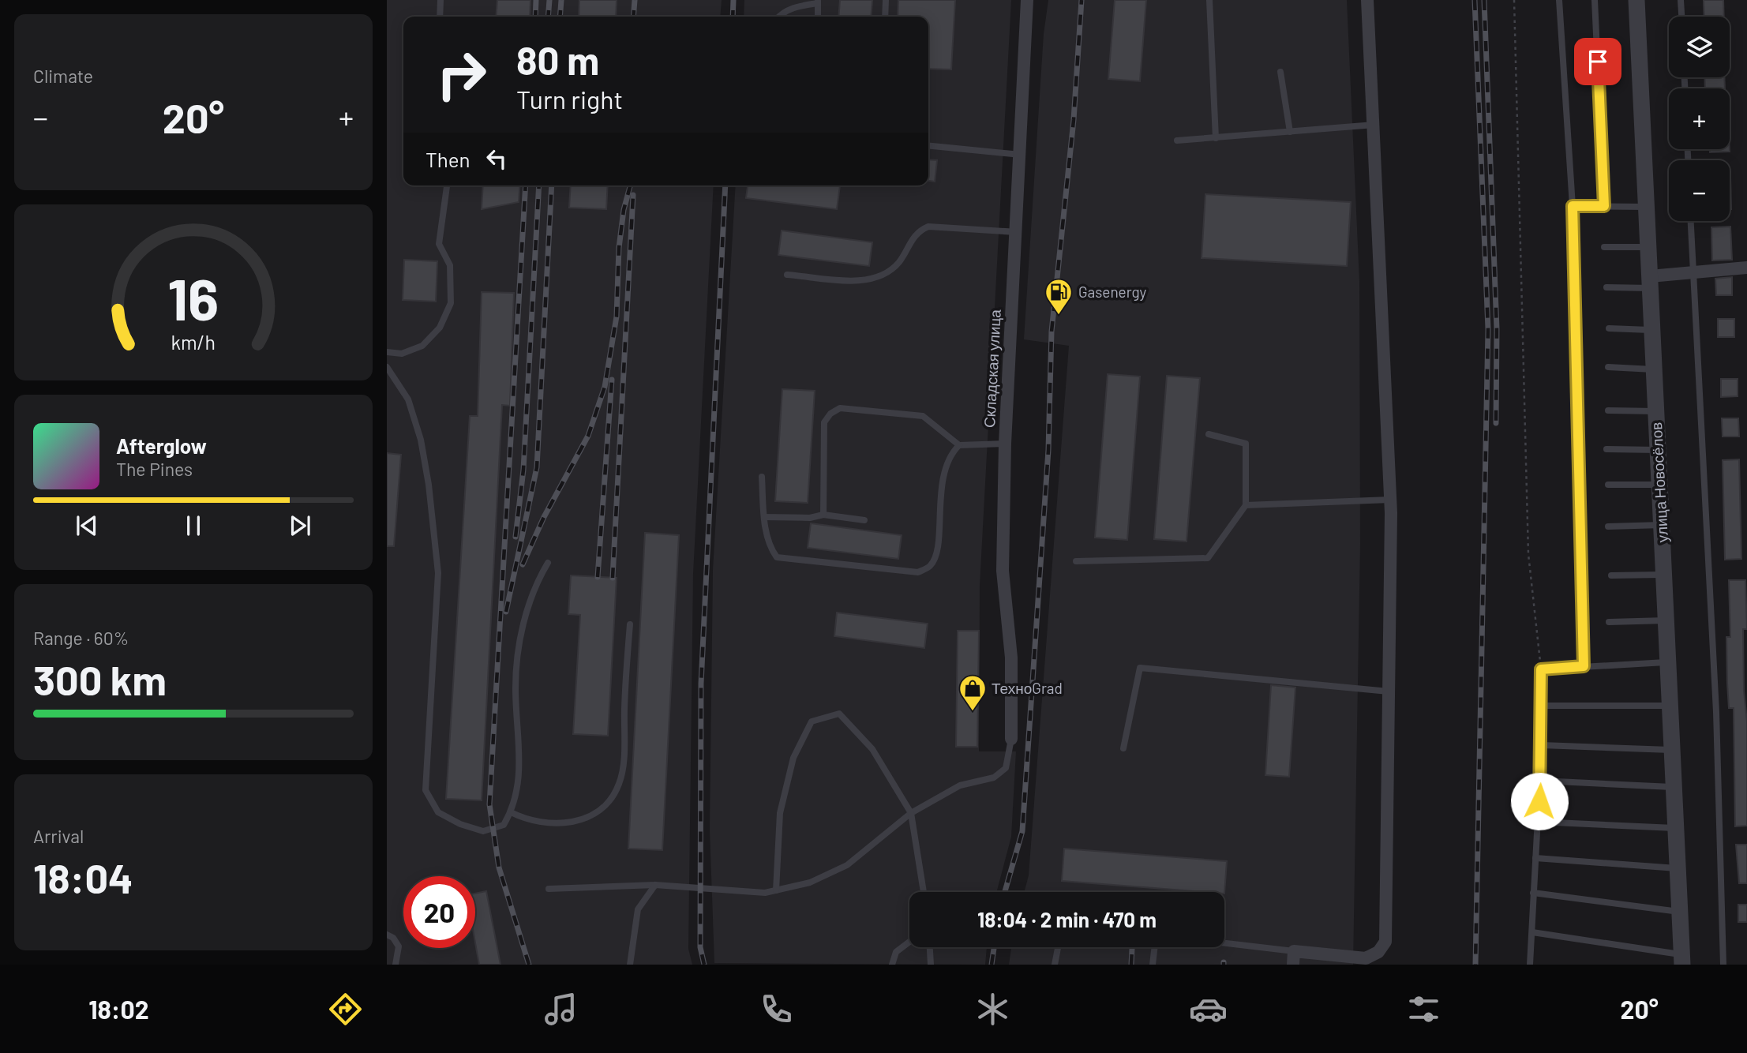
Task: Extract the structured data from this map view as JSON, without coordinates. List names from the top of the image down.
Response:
{
  "streets": {
    "street": ["Складская улица", "улица Новосёлов"]
  },
  "places": {
    "fuel station": ["Gasenergy"],
    "shop": ["ТехноGrad"]
  },
  "page": {
    "tile": [
      "Climate",
      ["Range · 60%", "300 km"],
      ["Arrival", "18:04"]
    ],
    "map_buttons": ["+", "−"],
    "turn": ["80 m", "Turn right"],
    "heat": ["−", "20°", "+"],
    "then": "Then",
    "song": ["Afterglow", "The Pines"],
    "limit": "20",
    "trip": "18:04 · 2 min · 470 m",
    "tabs": ["18:02", "20°"],
    "gauge": ["16", "km/h"]
  }
}
